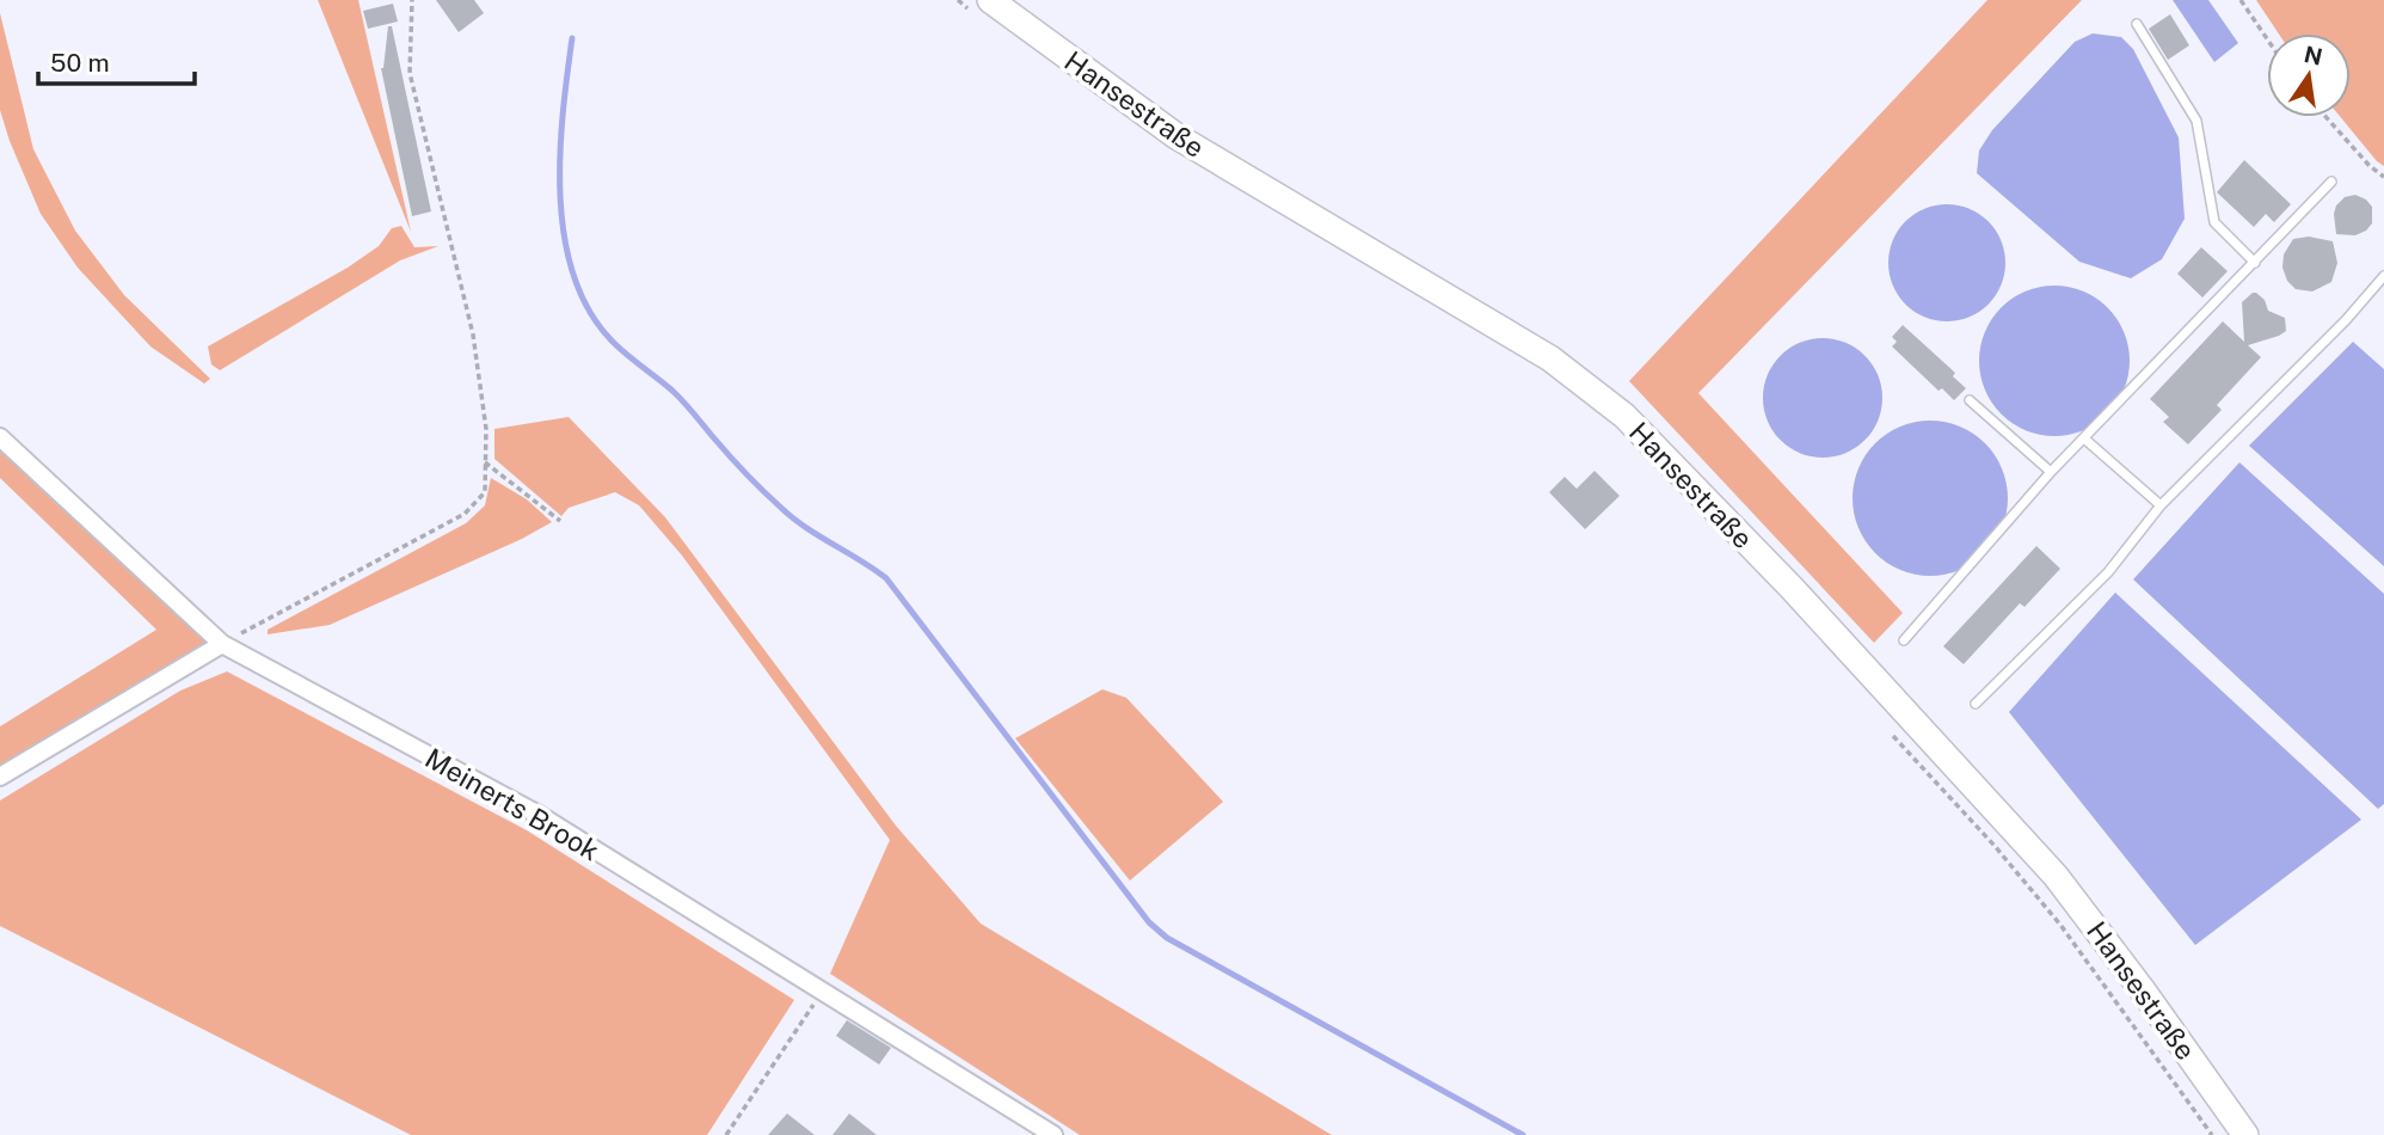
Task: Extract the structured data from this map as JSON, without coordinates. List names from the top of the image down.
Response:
{
  "streets": {
    "street": ["Hansestraße", "Meinerts Brook"]
  },
  "scale_bar": "50 m",
  "north": "top"
}
